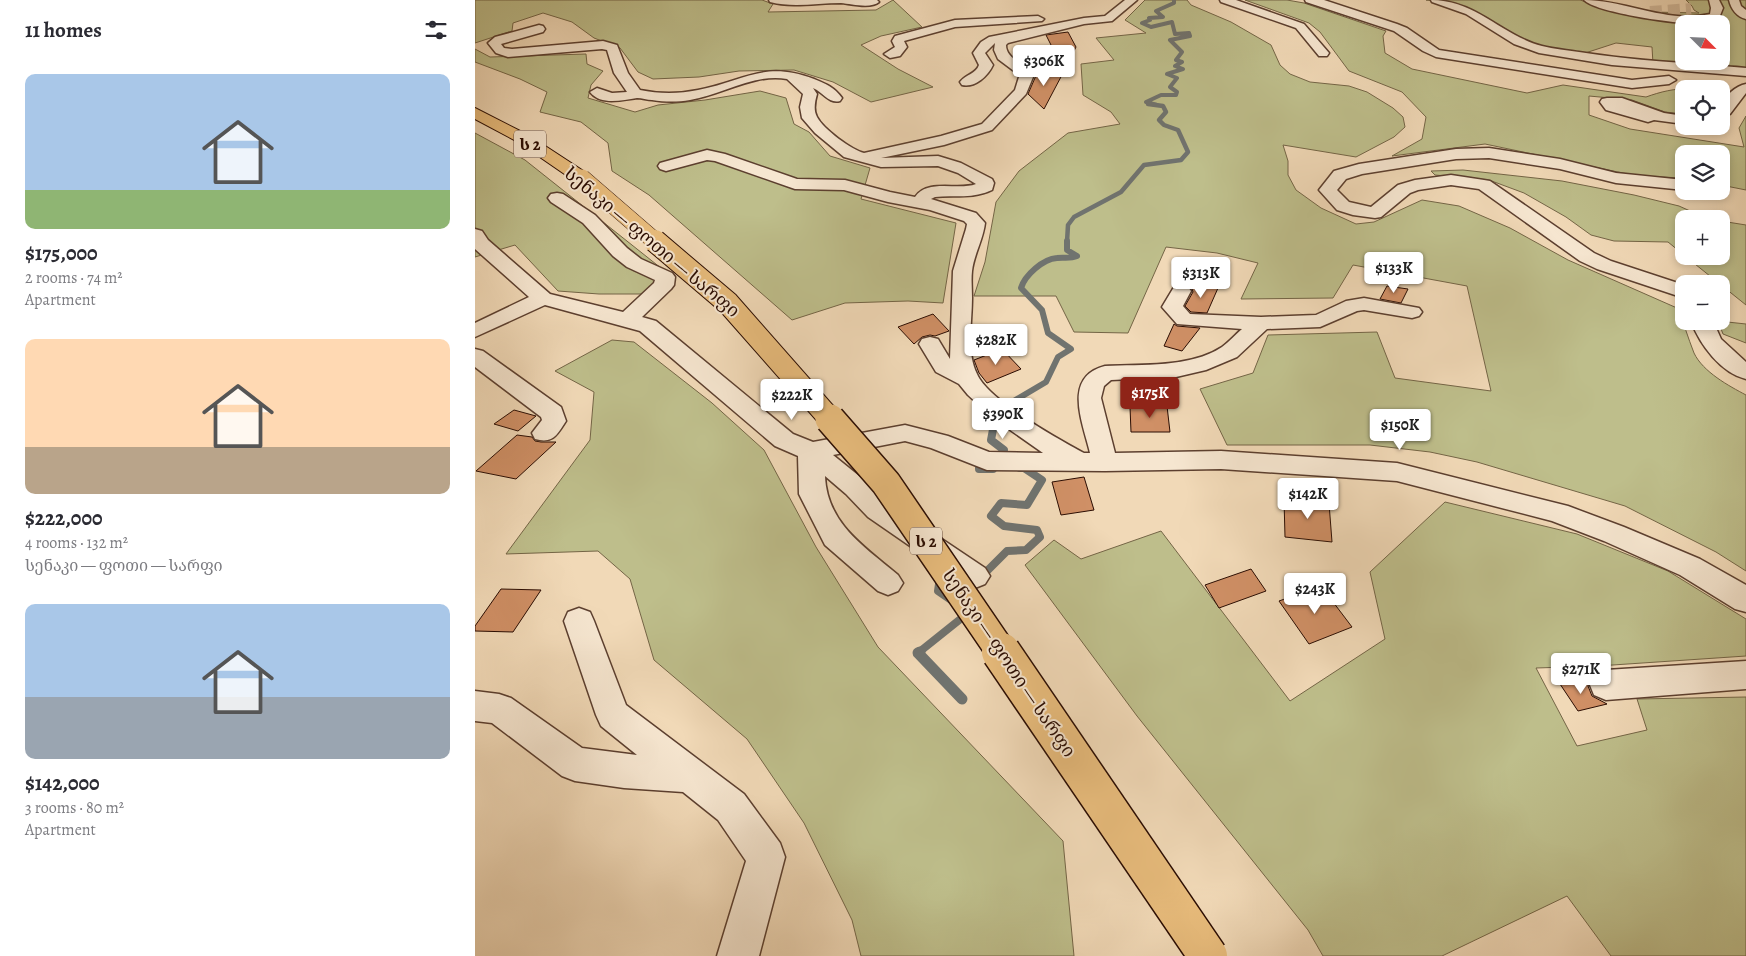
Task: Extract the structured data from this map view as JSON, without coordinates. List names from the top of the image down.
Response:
{
  "streets": {
    "highway": ["ს 2", "სენაკი — ფოთი — სარფი"]
  },
  "north": "bottom right",
  "page": {
    "heading": "11 homes",
    "map_buttons": ["+", "−"],
    "price": [
      "$306K",
      "$133K",
      "$313K",
      "$282K",
      "$175K",
      "$222K",
      "$390K",
      "$150K",
      "$142K",
      "$243K",
      "$271K"
    ],
    "list": [
      {
        "name": "$175,000",
        "note": "2 rooms · 74 m² · Apartment"
      },
      {
        "name": "$222,000",
        "note": "4 rooms · 132 m² · სენაკი — ფოთი — სარფი"
      },
      {
        "name": "$142,000",
        "note": "3 rooms · 80 m² · Apartment"
      }
    ]
  }
}
